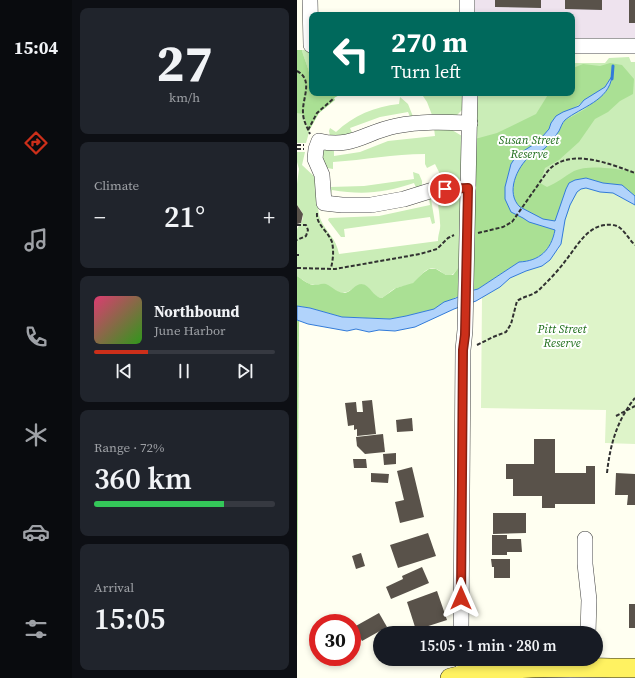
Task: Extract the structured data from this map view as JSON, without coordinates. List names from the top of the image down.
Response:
{
  "parks": ["Susan Street Reserve", "Pitt Street Reserve"],
  "page": {
    "tabs": "15:04",
    "tile": [
      ["27", "km/h"],
      "Climate",
      ["Range · 72%", "360 km"],
      ["Arrival", "15:05"]
    ],
    "turn": ["270 m", "Turn left"],
    "heat": ["−", "21°", "+"],
    "song": ["Northbound", "June Harbor"],
    "limit": "30",
    "trip": "15:05 · 1 min · 280 m"
  }
}
